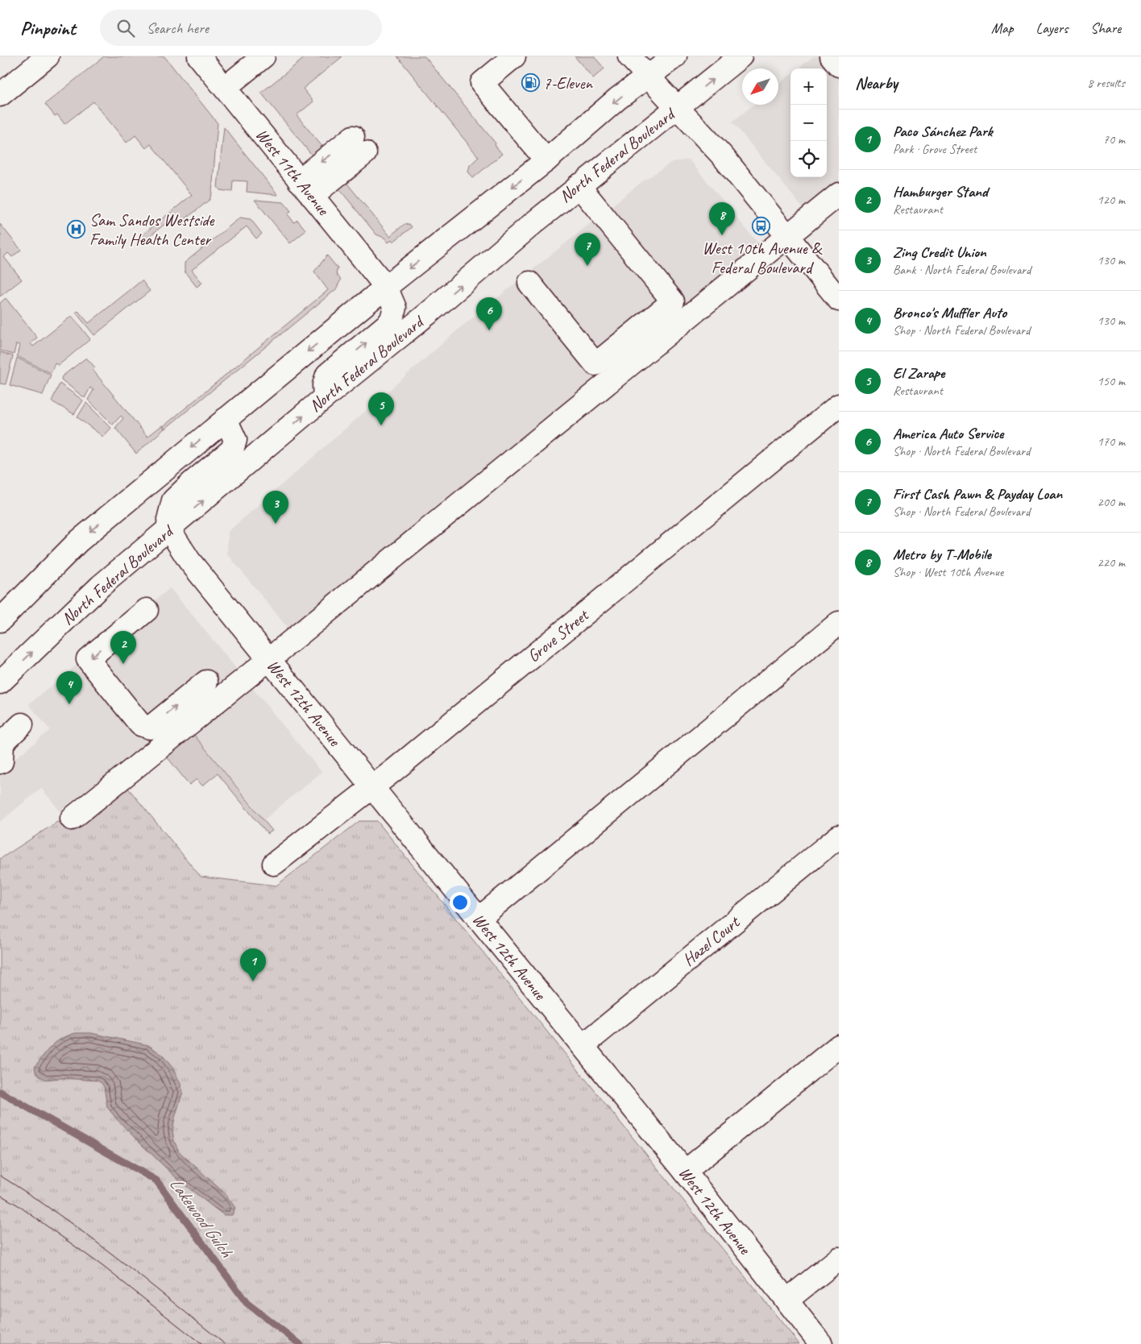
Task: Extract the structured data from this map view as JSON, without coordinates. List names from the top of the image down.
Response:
{
  "streets": {
    "street": [
      "North Federal Boulevard",
      "West 11th Avenue",
      "Grove Street",
      "West 12th Avenue",
      "Hazel Court"
    ]
  },
  "crossings": [
    ["North Federal Boulevard", "West 11th Avenue"],
    ["North Federal Boulevard", "West 12th Avenue"],
    ["Grove Street", "West 12th Avenue"],
    ["West 12th Avenue", "Hazel Court"]
  ],
  "water": ["Lakewood Gulch"],
  "places": {
    "fuel station": ["7-Eleven"],
    "bus stop": ["West 10th Avenue & Federal Boulevard"],
    "hospital": ["Sam Sandos Westside Family Health Center"]
  },
  "north": "bottom left",
  "page": {
    "header": "Pinpoint",
    "search": "Search here",
    "nav": ["Map", "Layers", "Share"],
    "heading": ["Nearby", "8 results"],
    "map_buttons": ["+", "−"],
    "list": [
      {
        "mark": "1",
        "name": "Paco Sánchez Park",
        "note": "Park · Grove Street",
        "value": "70 m"
      },
      {
        "mark": "2",
        "name": "Hamburger Stand",
        "note": "Restaurant",
        "value": "120 m"
      },
      {
        "mark": "3",
        "name": "Zing Credit Union",
        "note": "Bank · North Federal Boulevard",
        "value": "130 m"
      },
      {
        "mark": "4",
        "name": "Bronco's Muffler Auto",
        "note": "Shop · North Federal Boulevard",
        "value": "130 m"
      },
      {
        "mark": "5",
        "name": "El Zarape",
        "note": "Restaurant",
        "value": "150 m"
      },
      {
        "mark": "6",
        "name": "America Auto Service",
        "note": "Shop · North Federal Boulevard",
        "value": "170 m"
      },
      {
        "mark": "7",
        "name": "First Cash Pawn & Payday Loan",
        "note": "Shop · North Federal Boulevard",
        "value": "200 m"
      },
      {
        "mark": "8",
        "name": "Metro by T-Mobile",
        "note": "Shop · West 10th Avenue",
        "value": "220 m"
      }
    ],
    "pins": [
      "8",
      "7",
      "6",
      "5",
      "3",
      "2",
      "4",
      "1"
    ]
  }
}
